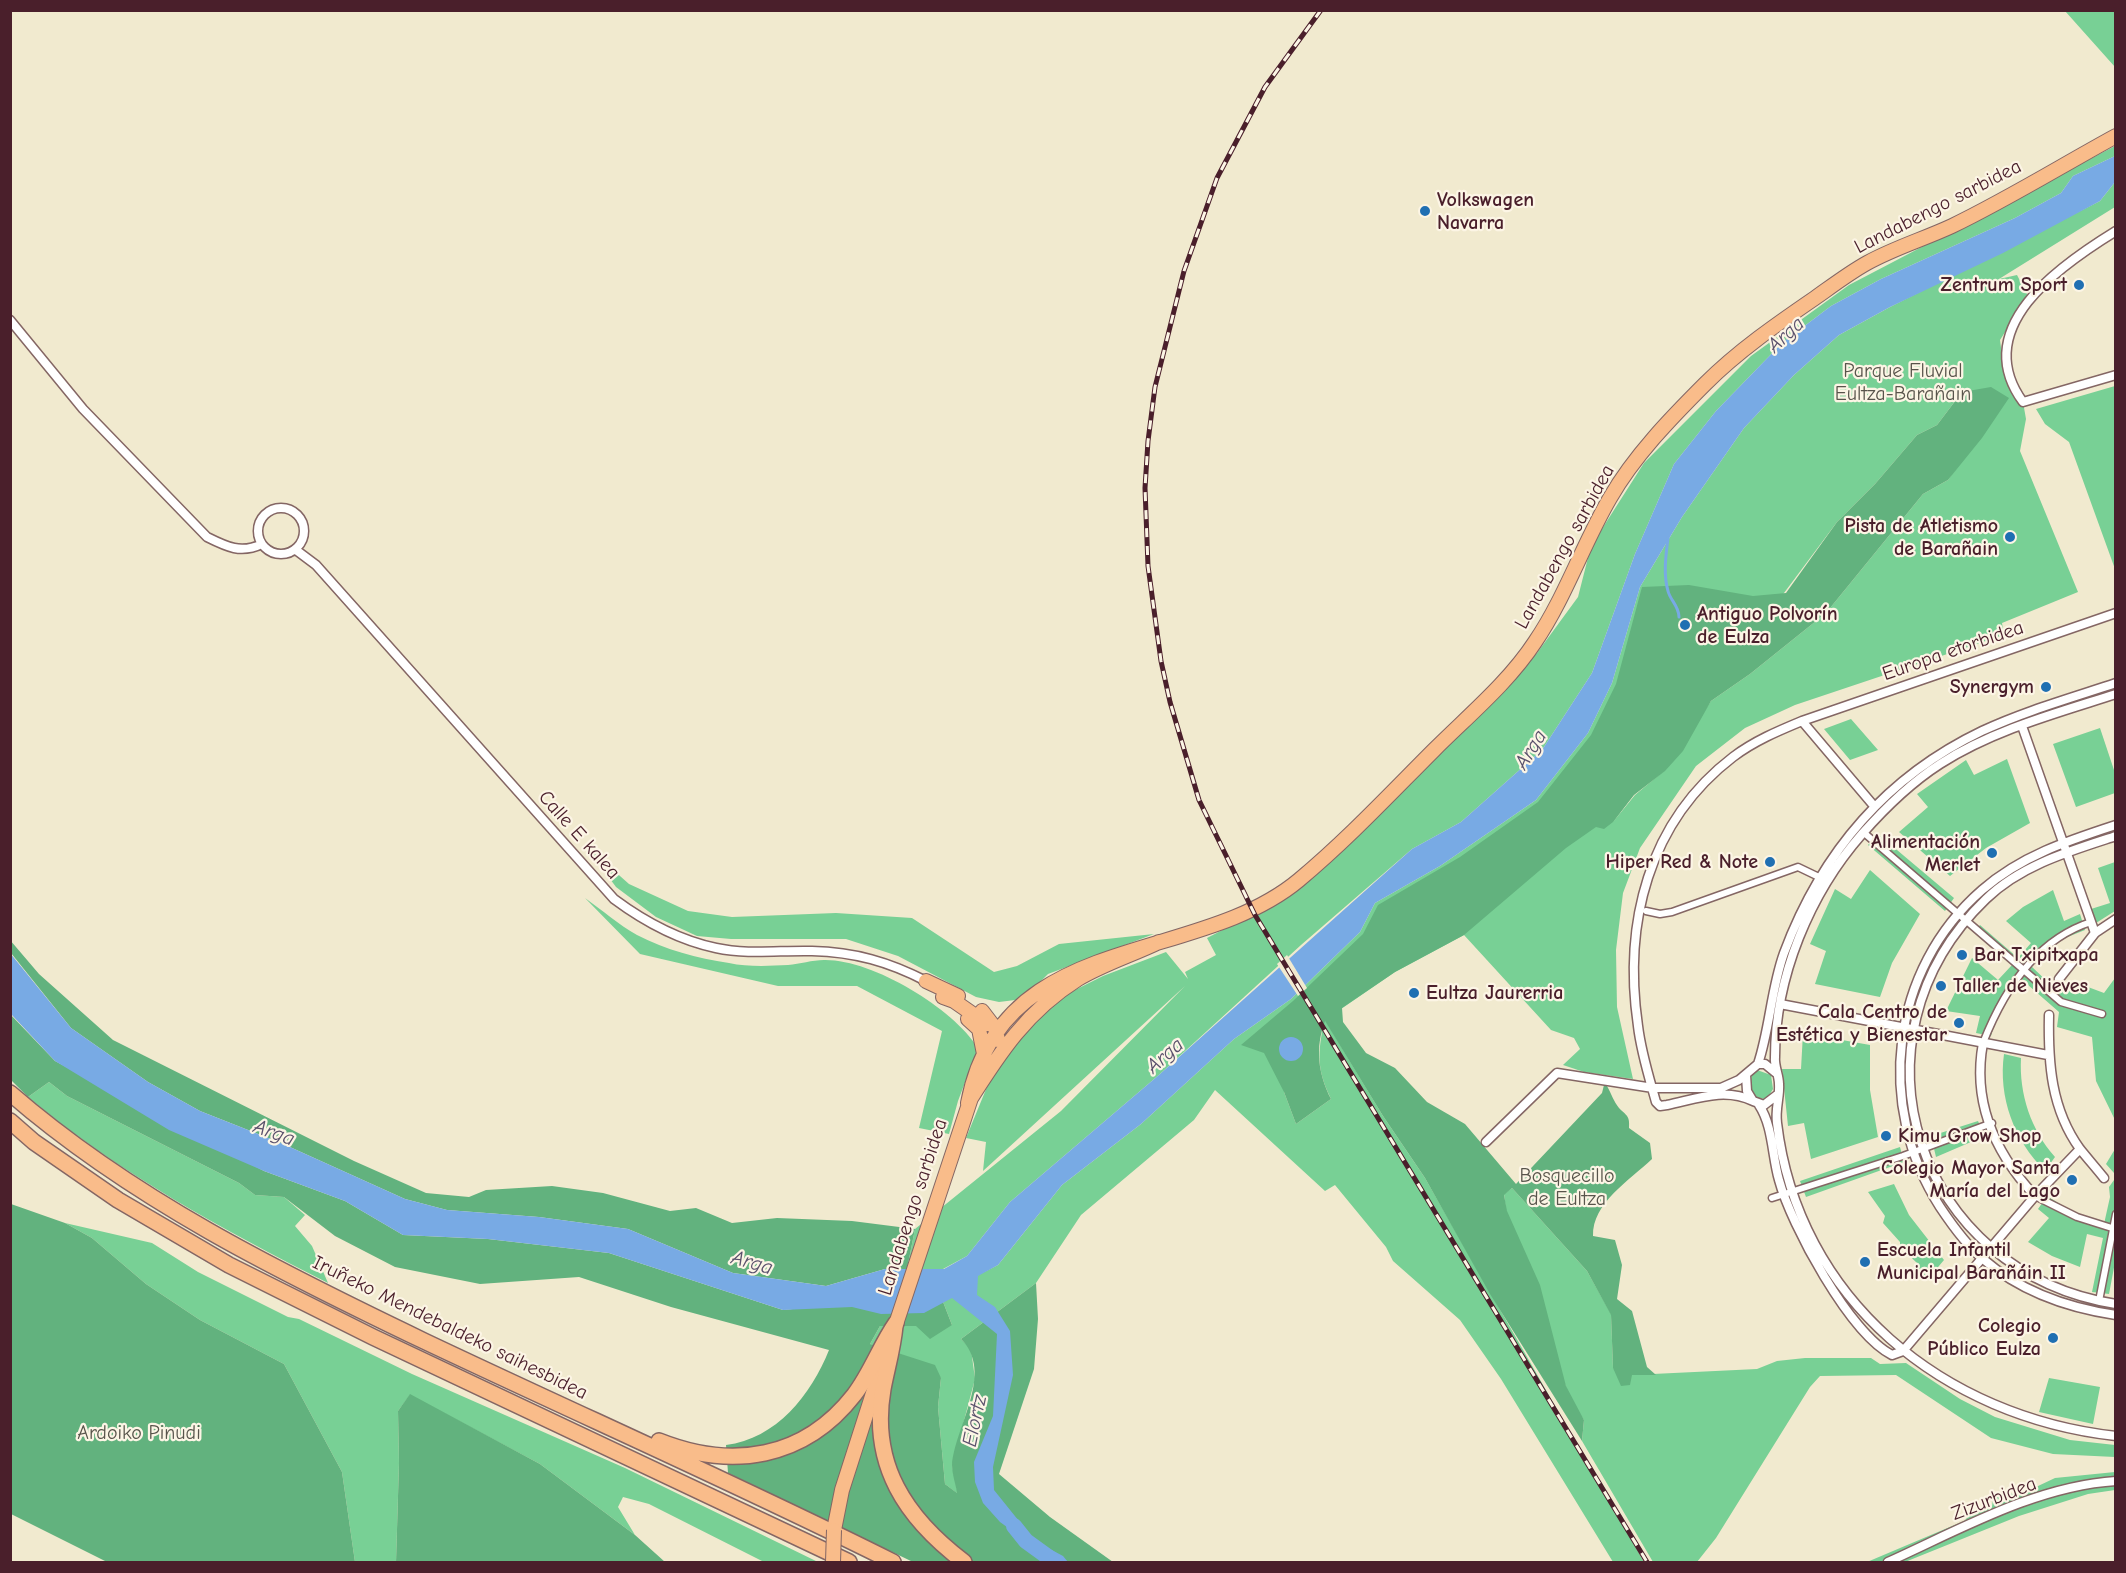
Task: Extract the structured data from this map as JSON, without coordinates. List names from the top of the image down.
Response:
{
  "streets": {
    "highway": ["Landabengo sarbidea", "Iruñeko Mendebaldeko saihesbidea"],
    "street": ["Europa etorbidea", "Calle E kalea", "Zizurbidea"]
  },
  "water": ["Arga", "Elortz"],
  "parks": ["Parque Fluvial Eultza-Barañain", "Bosquecillo de Eultza", "Ardoiko Pinudi"],
  "places": [
    "Volkswagen Navarra",
    "Zentrum Sport",
    "Pista de Atletismo de Barañain",
    "Antiguo Polvorín de Eulza",
    "Synergym",
    "Alimentación Merlet",
    "Hiper Red & Note",
    "Bar Txipitxapa",
    "Taller de Nieves",
    "Eultza Jaurerria",
    "Cala Centro de Estética y Bienestar",
    "Kimu Grow Shop",
    "Colegio Mayor Santa María del Lago",
    "Escuela Infantil Municipal Barañáin II",
    "Colegio Público Eulza"
  ]
}
